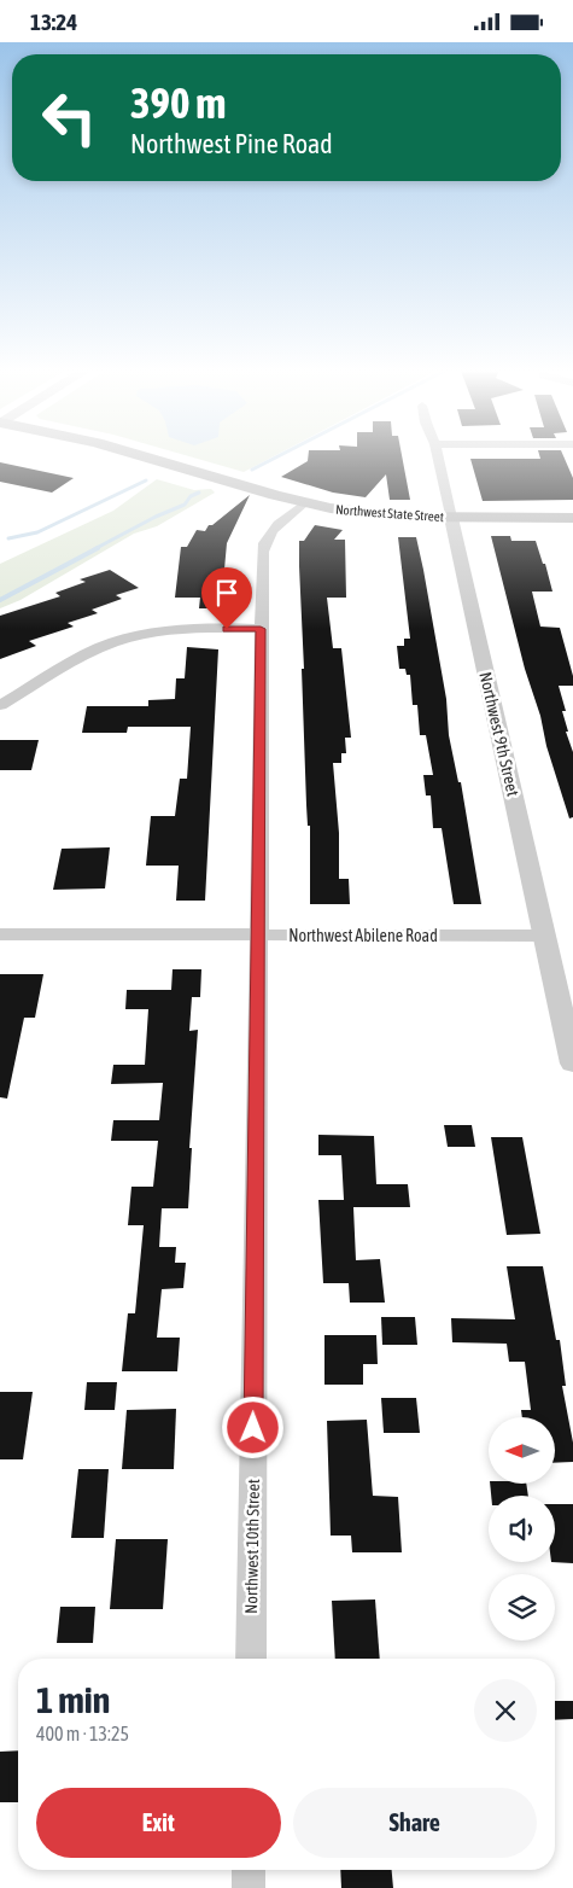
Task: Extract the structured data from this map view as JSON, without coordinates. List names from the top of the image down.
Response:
{
  "streets": {
    "main road": ["Northwest State Street"],
    "street": ["Northwest 9th Street", "Northwest Abilene Road", "Northwest 10th Street"]
  },
  "crossings": [
    ["Northwest State Street", "Northwest 9th Street"],
    ["Northwest State Street", "Northwest 10th Street"],
    ["Northwest 9th Street", "Northwest Abilene Road"],
    ["Northwest Abilene Road", "Northwest 10th Street"]
  ],
  "north": "left",
  "page": {
    "status": "13:24",
    "turn": ["390 m", "Northwest Pine Road"],
    "heading": ["1 min", "400 m · 13:25"],
    "buttons": ["Exit", "Share"]
  }
}
